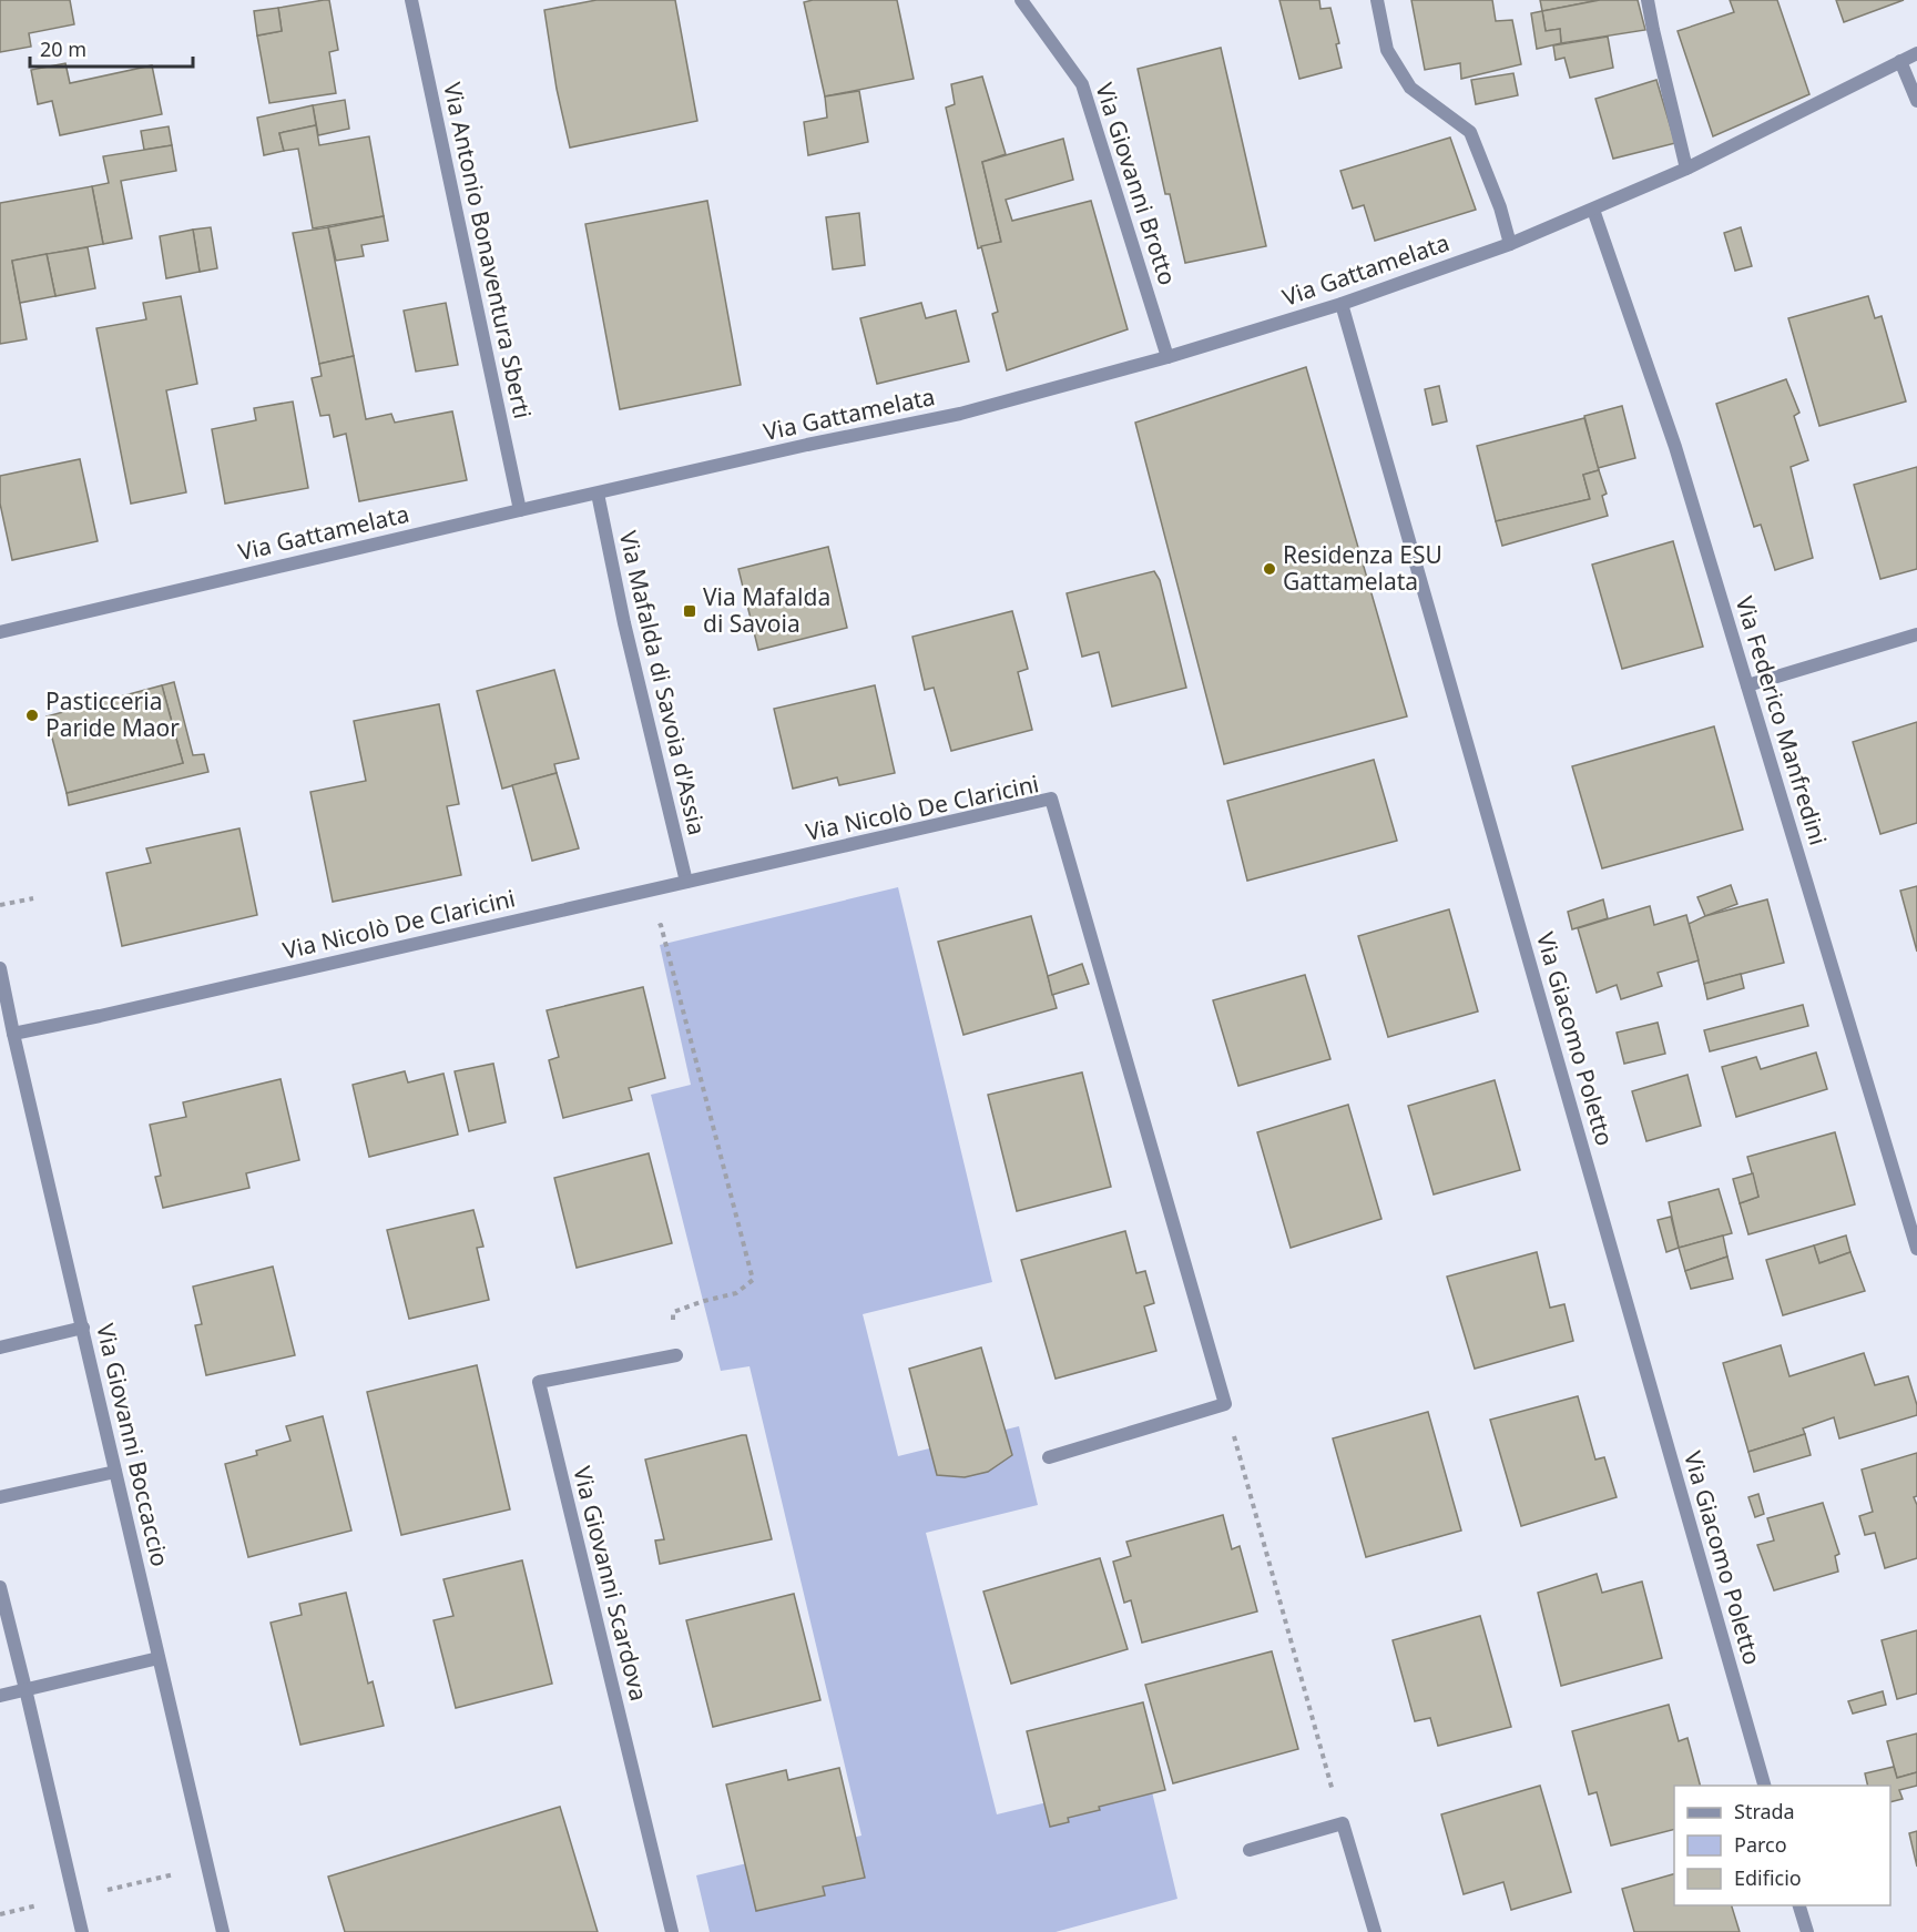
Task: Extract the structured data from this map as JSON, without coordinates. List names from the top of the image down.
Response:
{
  "streets": {
    "street": [
      "Via Giovanni Brotto",
      "Via Antonio Bonaventura Sberti",
      "Via Gattamelata",
      "Via Mafalda di Savoia d'Assia",
      "Via Federico Manfredini",
      "Via Nicolò De Claricini",
      "Via Giacomo Poletto",
      "Via Giovanni Boccaccio",
      "Via Giovanni Scardova"
    ]
  },
  "crossings": [
    ["Via Giovanni Brotto", "Via Gattamelata"],
    ["Via Antonio Bonaventura Sberti", "Via Gattamelata"],
    ["Via Gattamelata", "Via Mafalda di Savoia d'Assia"],
    ["Via Gattamelata", "Via Federico Manfredini"],
    ["Via Gattamelata", "Via Giacomo Poletto"],
    ["Via Mafalda di Savoia d'Assia", "Via Nicolò De Claricini"],
    ["Via Nicolò De Claricini", "Via Giovanni Boccaccio"]
  ],
  "places": {
    "other": ["Residenza ESU Gattamelata", "Pasticceria Paride Maor"],
    "transit": ["Via Mafalda di Savoia"]
  },
  "legend": ["Strada", "Parco", "Edificio"],
  "scale_bar": "20 m"
}
